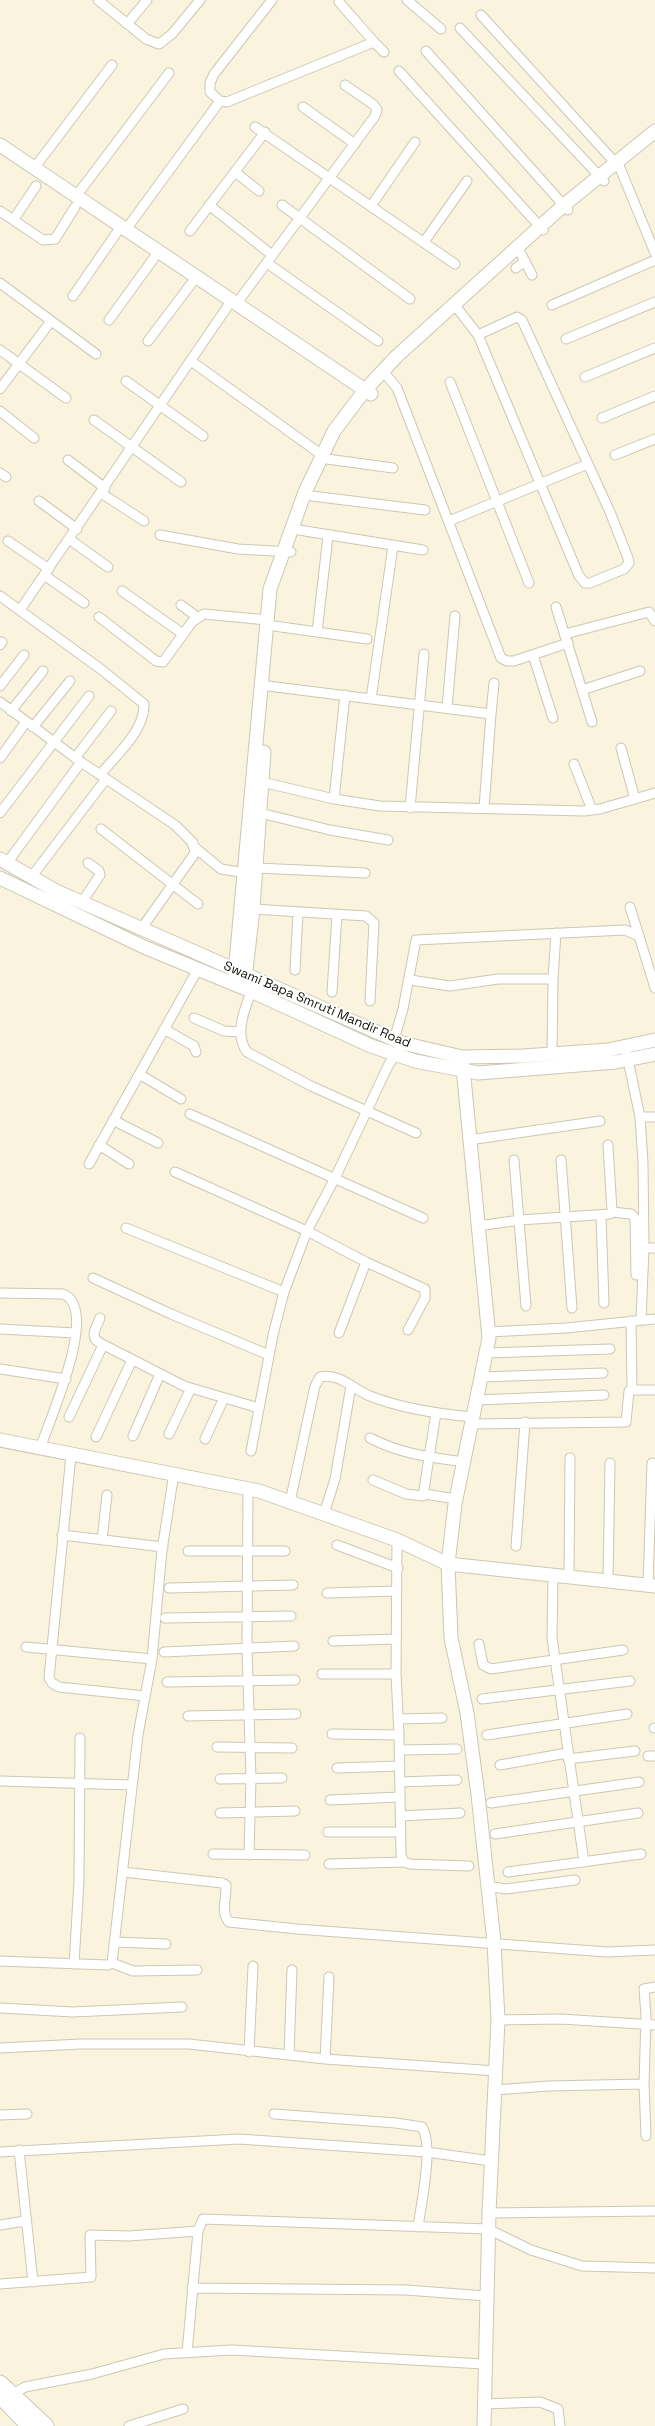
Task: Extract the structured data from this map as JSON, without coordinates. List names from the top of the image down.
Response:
{
  "streets": {
    "street": ["Swami Bapa Smruti Mandir Road"]
  }
}
